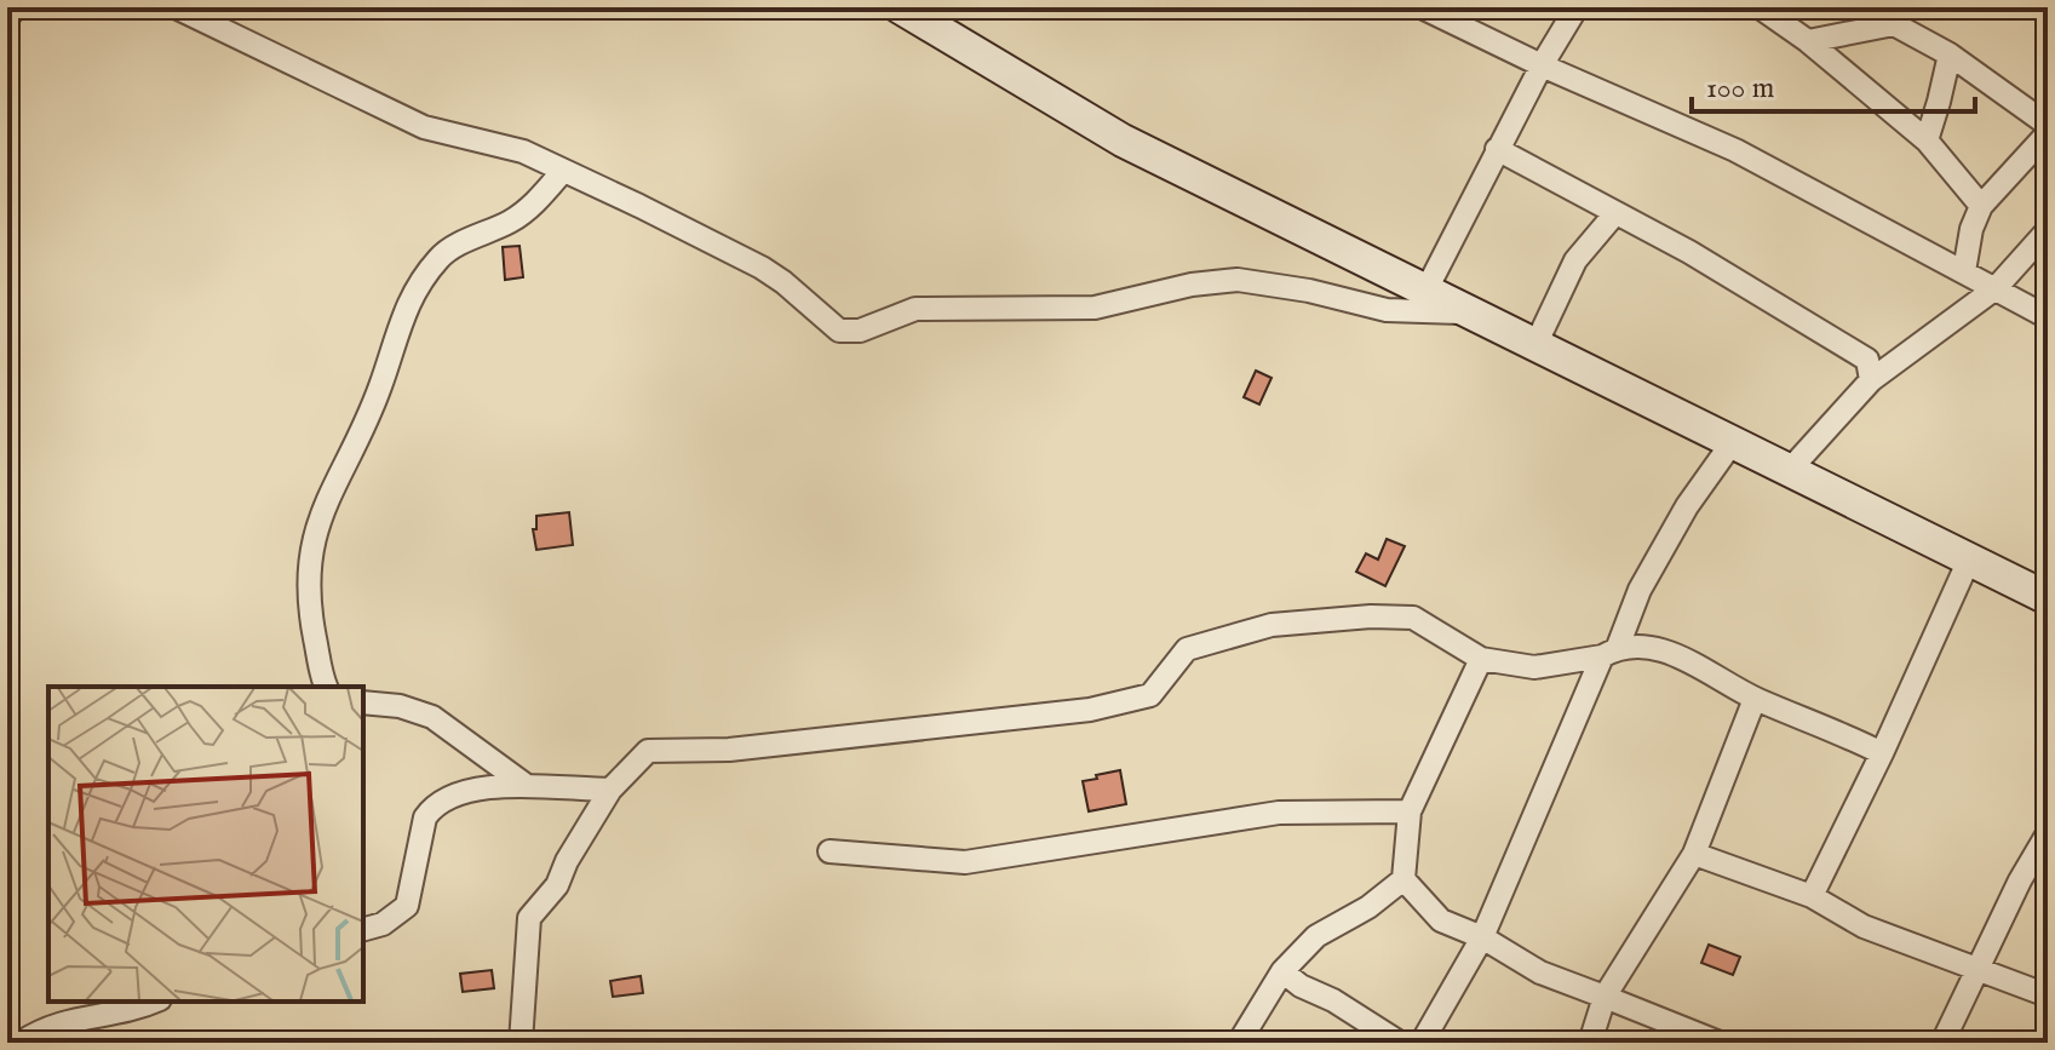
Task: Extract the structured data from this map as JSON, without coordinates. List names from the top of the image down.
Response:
{
  "scale_bar": "100 m"
}
